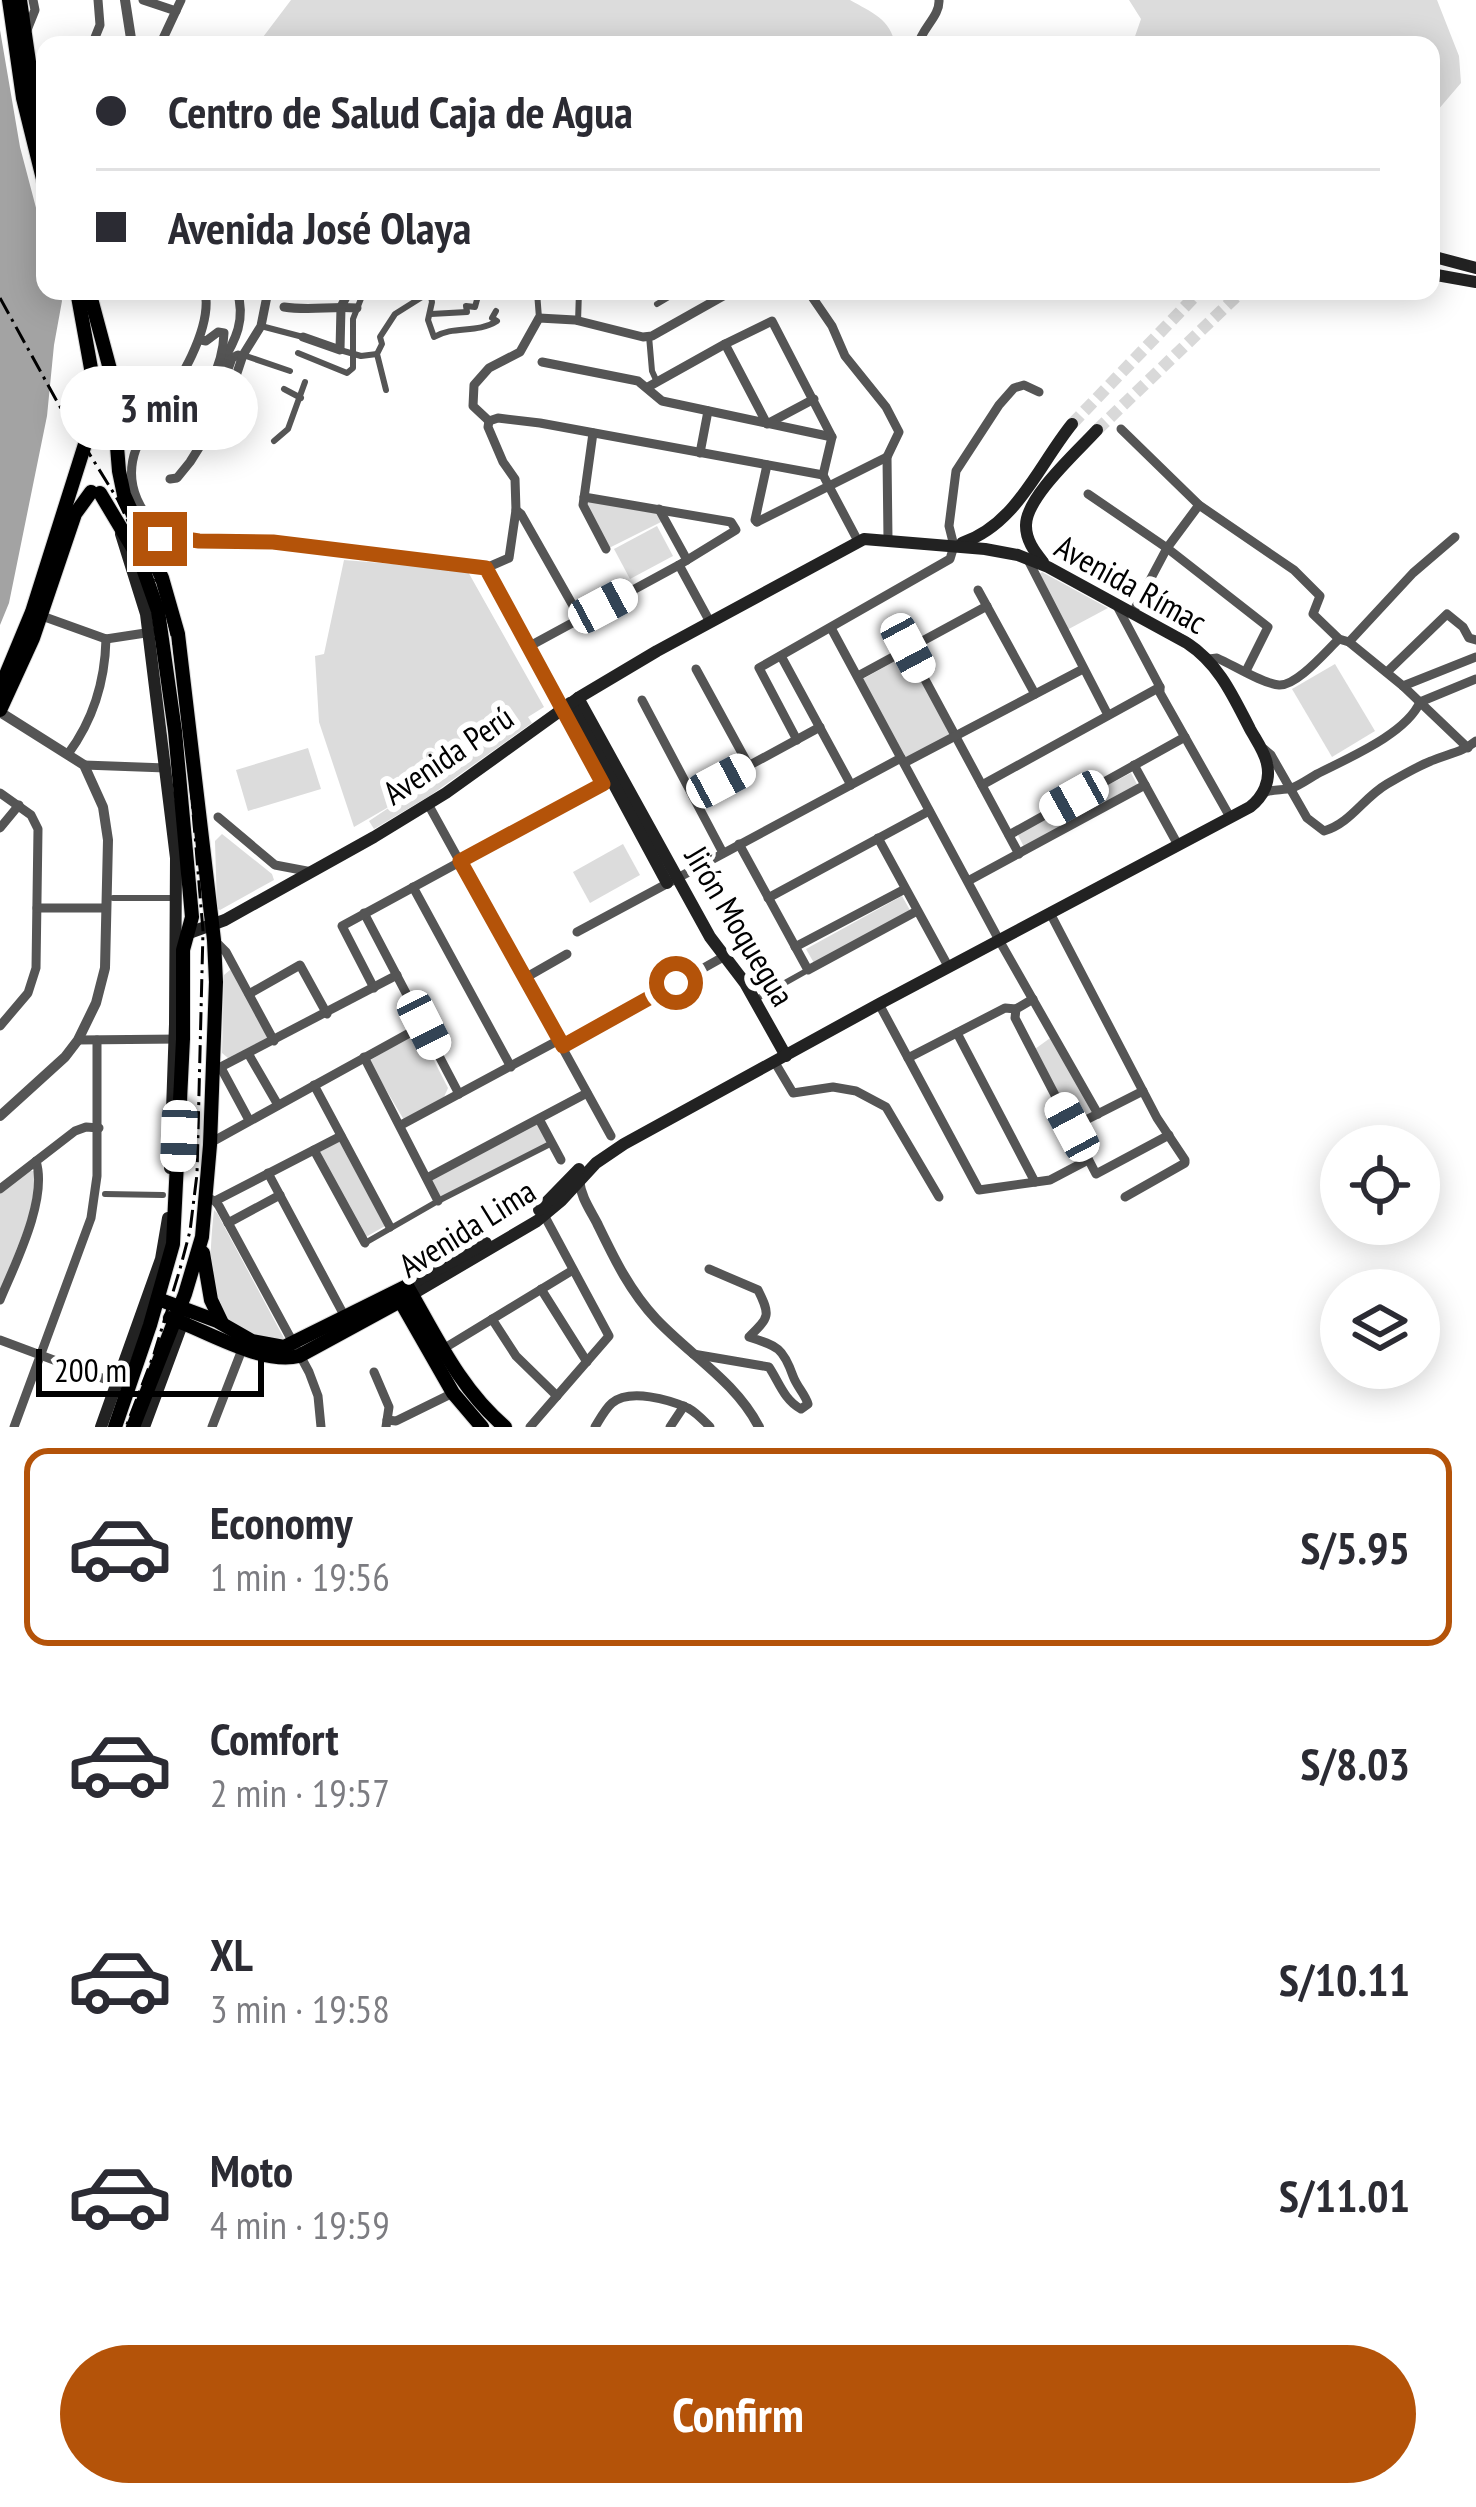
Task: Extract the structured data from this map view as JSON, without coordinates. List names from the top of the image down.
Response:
{
  "streets": {
    "main road": [
      "Avenida Rímac",
      "Avenida Perú",
      "Jirón Moquegua",
      "Avenida Lima"
    ]
  },
  "crossings": [
    ["Avenida Rímac", "Avenida Perú"],
    ["Avenida Perú", "Jirón Moquegua"],
    ["Jirón Moquegua", "Avenida Lima"]
  ],
  "scale_bar": "200 m",
  "page": {
    "banner": ["Centro de Salud Caja de Agua", "Avenida José Olaya"],
    "bubble": "3 min",
    "scale": "200 m",
    "list": [
      {
        "name": "Economy",
        "note": "1 min · 19:56",
        "value": "S/5.95"
      },
      {
        "name": "Comfort",
        "note": "2 min · 19:57",
        "value": "S/8.03"
      },
      {
        "name": "XL",
        "note": "3 min · 19:58",
        "value": "S/10.11"
      },
      {
        "name": "Moto",
        "note": "4 min · 19:59",
        "value": "S/11.01"
      }
    ],
    "buttons": "Confirm"
  }
}
